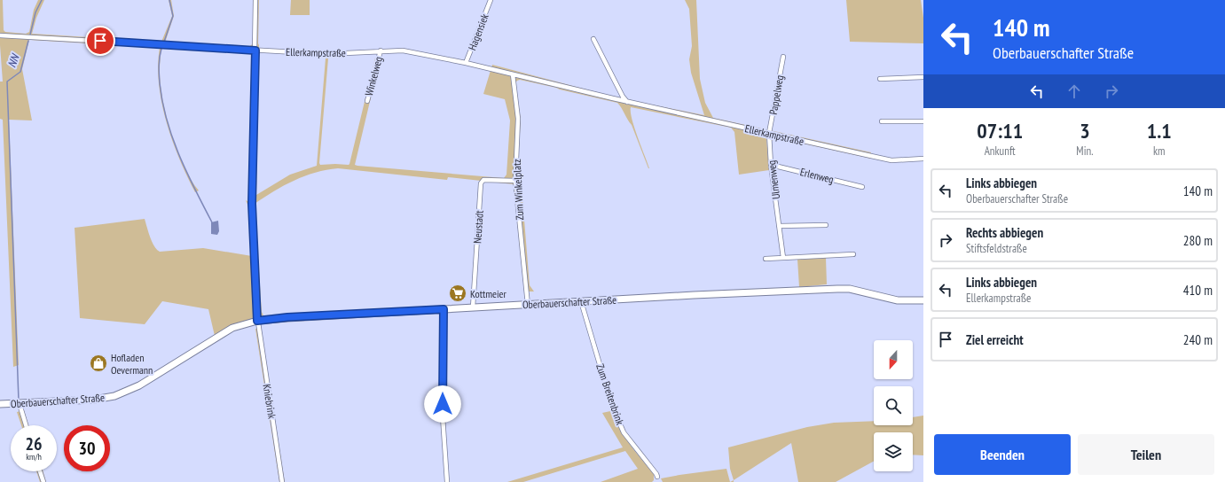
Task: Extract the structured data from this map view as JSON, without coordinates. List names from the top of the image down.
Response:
{
  "streets": {
    "main road": ["Oberbauerschafter Straße"],
    "street": [
      "Hagensiek",
      "Ellerkampstraße",
      "Winkelweg",
      "Pappelweg",
      "Erlenweg",
      "Ulmenweg",
      "Zum Winkelplatz",
      "Neustadt",
      "Zum Breitenbrink",
      "Kniebrink"
    ]
  },
  "crossings": [
    ["Hagensiek", "Ellerkampstraße"],
    ["Ellerkampstraße", "Winkelweg"],
    ["Ellerkampstraße", "Pappelweg"],
    ["Ellerkampstraße", "Ulmenweg"],
    ["Ellerkampstraße", "Zum Winkelplatz"],
    ["Ellerkampstraße", "Kniebrink"],
    ["Pappelweg", "Ulmenweg"],
    ["Erlenweg", "Ulmenweg"],
    ["Zum Winkelplatz", "Neustadt"],
    ["Zum Winkelplatz", "Oberbauerschafter Straße"],
    ["Neustadt", "Oberbauerschafter Straße"],
    ["Oberbauerschafter Straße", "Zum Breitenbrink"],
    ["Oberbauerschafter Straße", "Kniebrink"]
  ],
  "water": ["NN"],
  "places": {
    "supermarket": ["Kottmeier"],
    "shop": ["Hofladen Oevermann"]
  },
  "north": "bottom",
  "page": {
    "turn": ["140 m", "Oberbauerschafter Straße"],
    "eta": [
      "07:11",
      "Ankunft",
      "3",
      "Min.",
      "1.1",
      "km"
    ],
    "list": [
      {
        "name": "Links abbiegen",
        "note": "Oberbauerschafter Straße",
        "value": "140 m"
      },
      {
        "name": "Rechts abbiegen",
        "note": "Stiftsfeldstraße",
        "value": "280 m"
      },
      {
        "name": "Links abbiegen",
        "note": "Ellerkampstraße",
        "value": "410 m"
      },
      {
        "name": "Ziel erreicht",
        "value": "240 m"
      }
    ],
    "speed": "26 km/h",
    "limit": "30",
    "buttons": ["Beenden", "Teilen"]
  }
}
